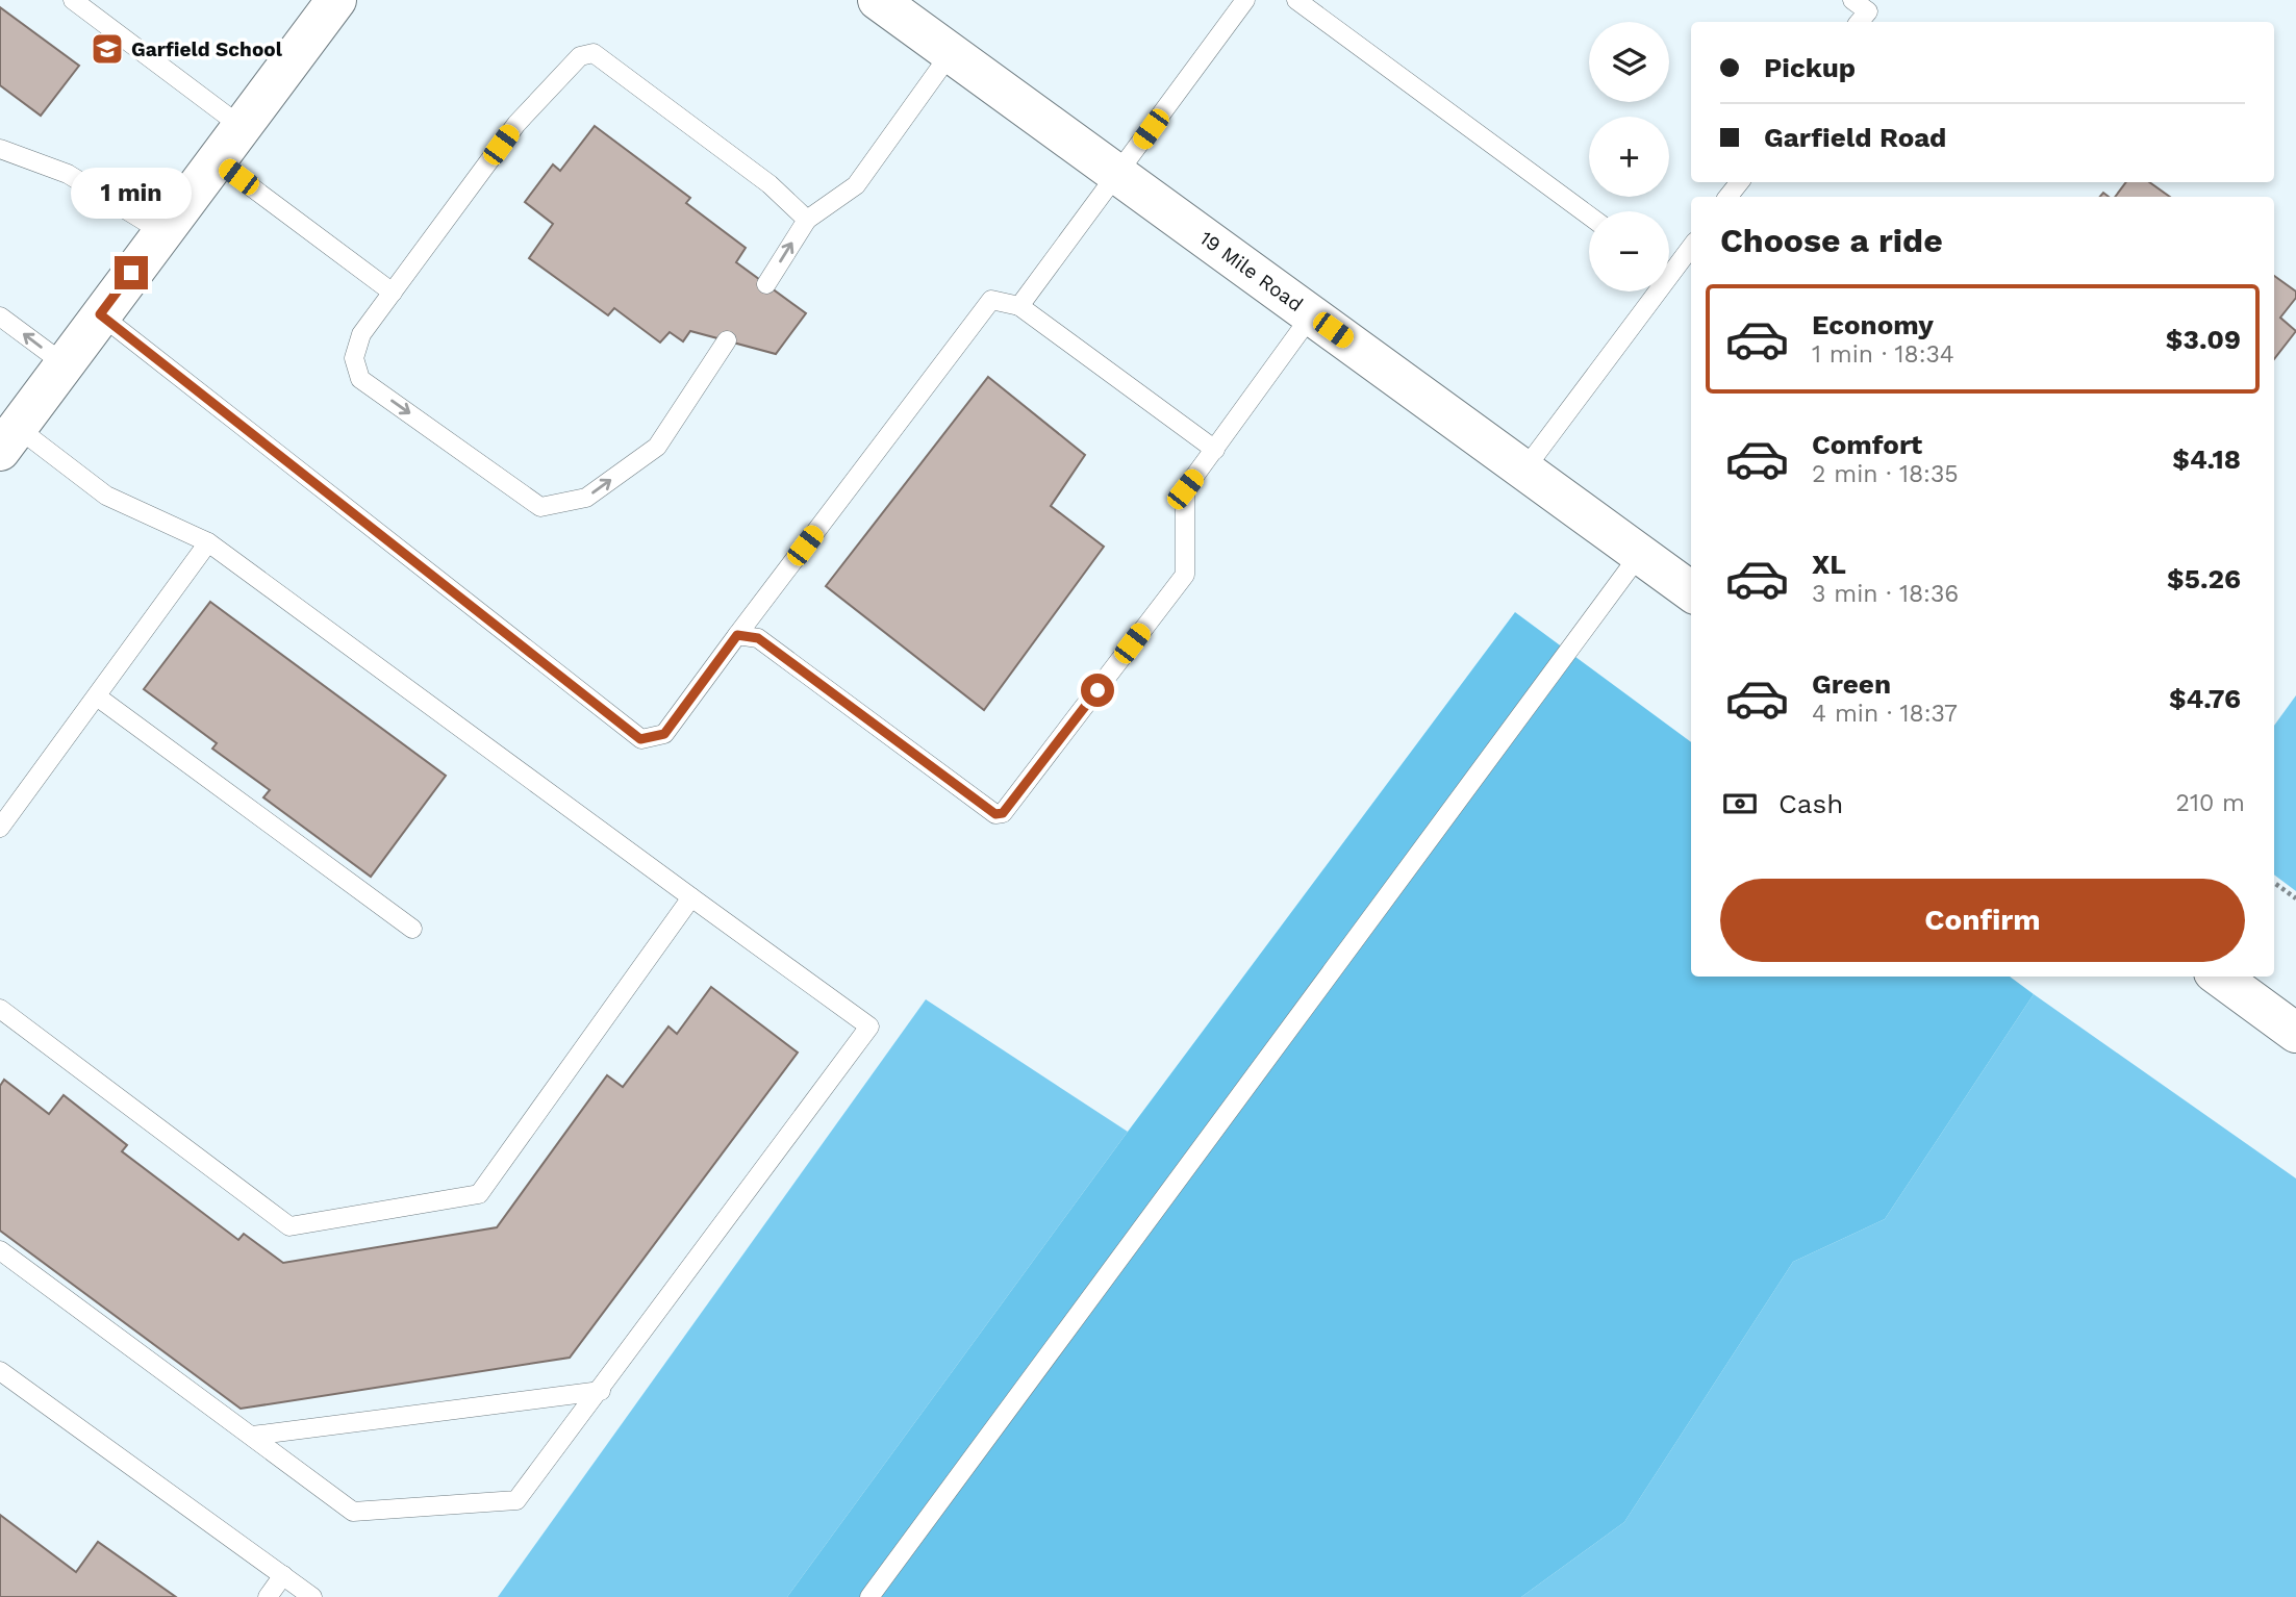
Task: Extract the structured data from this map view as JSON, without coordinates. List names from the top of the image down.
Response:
{
  "streets": {
    "street": ["19 Mile Road"]
  },
  "places": {
    "school or university": ["Garfield School"]
  },
  "page": {
    "map_buttons": ["+", "−"],
    "banner": ["Pickup", "Garfield Road"],
    "bubble": "1 min",
    "heading": "Choose a ride",
    "list": [
      {
        "name": "Economy",
        "note": "1 min · 18:34",
        "value": "$3.09"
      },
      {
        "name": "Comfort",
        "note": "2 min · 18:35",
        "value": "$4.18"
      },
      {
        "name": "XL",
        "note": "3 min · 18:36",
        "value": "$5.26"
      },
      {
        "name": "Green",
        "note": "4 min · 18:37",
        "value": "$4.76"
      }
    ],
    "pay": ["Cash", "210 m"],
    "buttons": "Confirm"
  }
}
